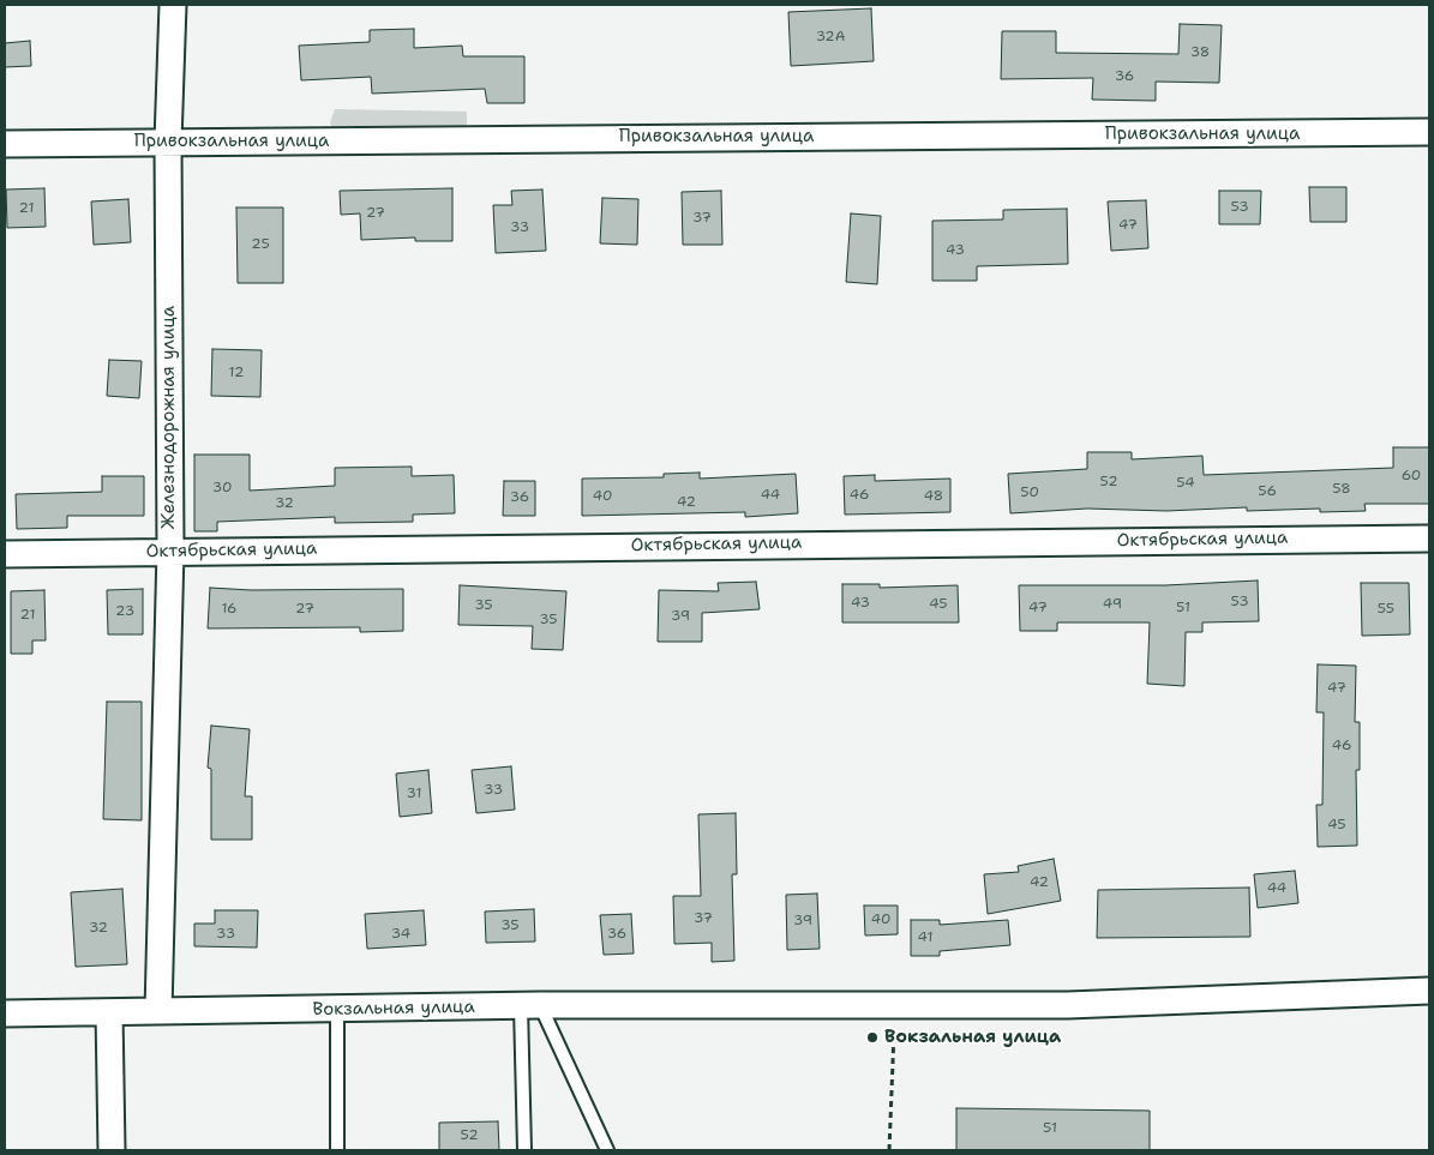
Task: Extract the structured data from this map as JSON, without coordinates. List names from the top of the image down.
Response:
{
  "streets": {
    "street": [
      "Привокзальная улица",
      "Железнодорожная улица",
      "Октябрьская улица",
      "Вокзальная улица"
    ]
  },
  "crossings": [
    ["Привокзальная улица", "Железнодорожная улица"],
    ["Железнодорожная улица", "Октябрьская улица"],
    ["Железнодорожная улица", "Вокзальная улица"]
  ],
  "places": ["Вокзальная улица"],
  "house_numbers": [
    "32А",
    "38",
    "36",
    "53",
    "21",
    "27",
    "37",
    "47",
    "33",
    "25",
    "43",
    "12",
    "60",
    "52",
    "54",
    "30",
    "58",
    "56",
    "50",
    "44",
    "46",
    "40",
    "48",
    "36",
    "42",
    "32",
    "53",
    "43",
    "45",
    "49",
    "35",
    "47",
    "51",
    "16",
    "27",
    "55",
    "23",
    "21",
    "39",
    "35",
    "47",
    "46",
    "33",
    "31",
    "45",
    "42",
    "44",
    "37",
    "40",
    "39",
    "35",
    "32",
    "33",
    "34",
    "36",
    "41",
    "51",
    "52"
  ]
}
